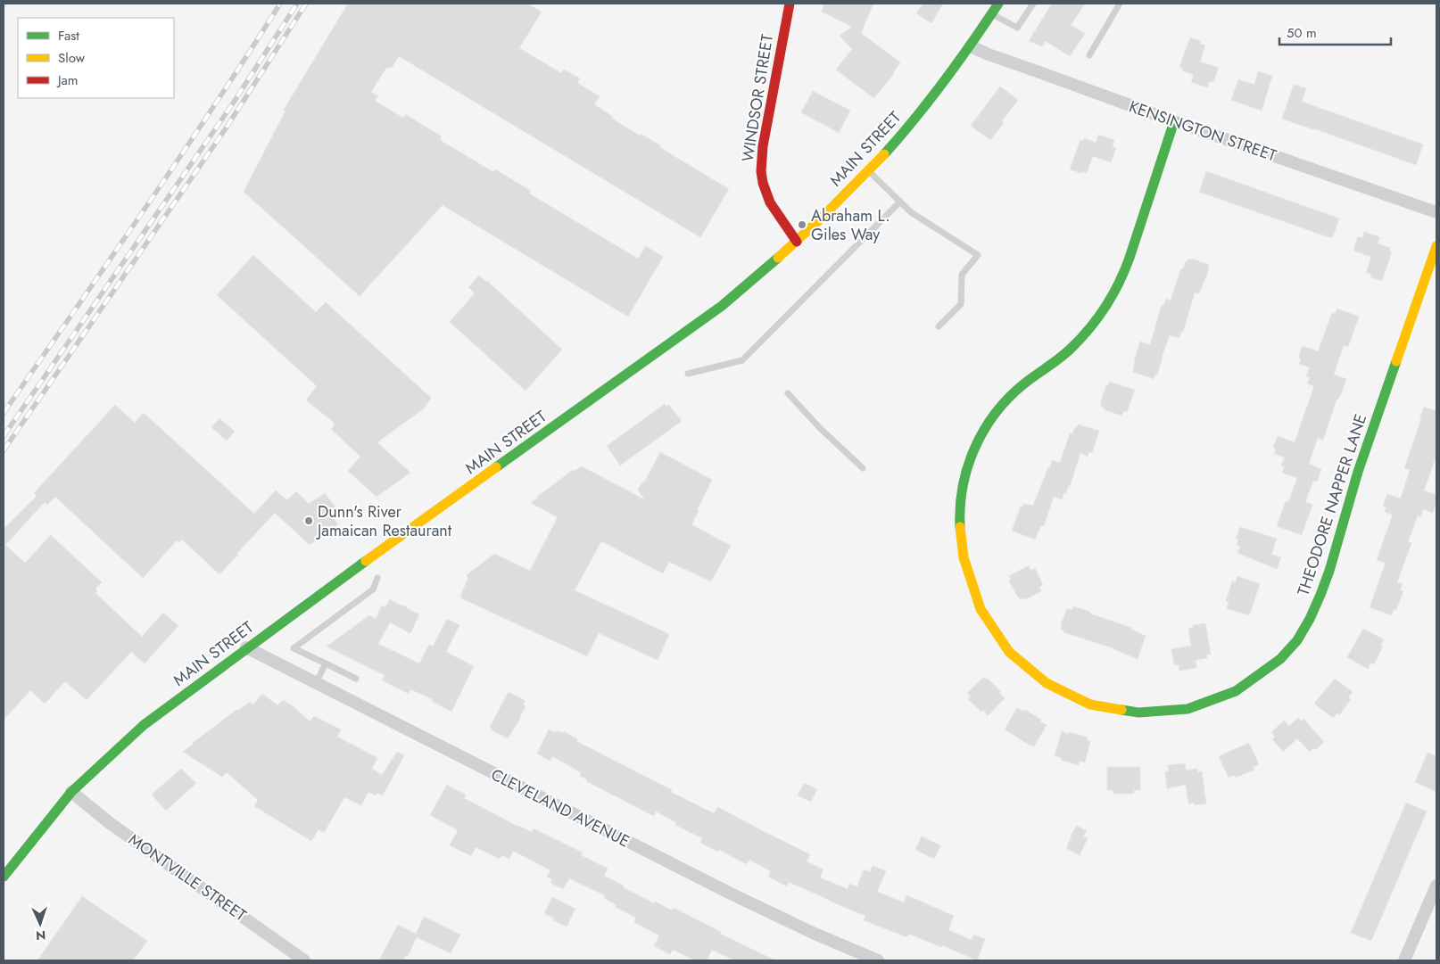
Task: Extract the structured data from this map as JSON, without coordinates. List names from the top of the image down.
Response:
{
  "streets": {
    "main road": ["WINDSOR STREET", "MAIN STREET", "THEODORE NAPPER LANE"],
    "street": ["KENSINGTON STREET", "CLEVELAND AVENUE", "MONTVILLE STREET"]
  },
  "crossings": [
    ["WINDSOR STREET", "MAIN STREET"],
    ["KENSINGTON STREET", "MAIN STREET"],
    ["KENSINGTON STREET", "THEODORE NAPPER LANE"],
    ["MAIN STREET", "CLEVELAND AVENUE"],
    ["MAIN STREET", "MONTVILLE STREET"]
  ],
  "places": ["Abraham L. Giles Way", "Dunn's River Jamaican Restaurant"],
  "legend": ["Fast", "Slow", "Jam"],
  "scale_bar": "50 m",
  "north": "bottom"
}
